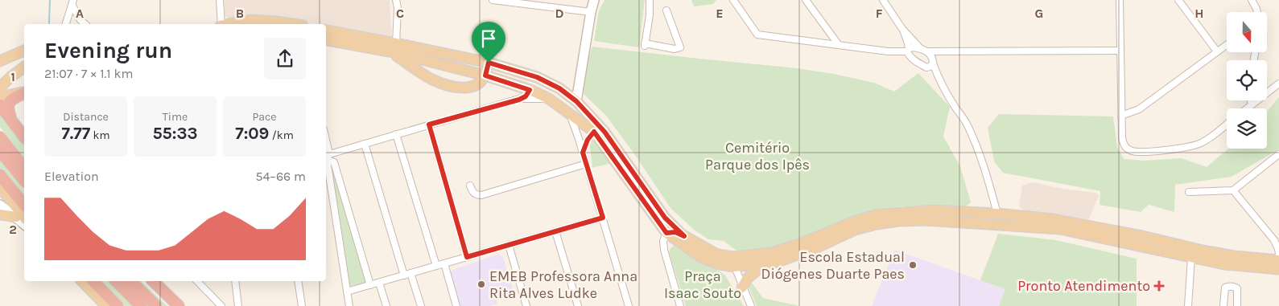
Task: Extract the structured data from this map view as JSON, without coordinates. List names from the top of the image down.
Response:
{
  "parks": ["Cemitério Parque dos Ipês", "Praça Isaac Souto"],
  "places": {
    "other": ["Escola Estadual Diógenes Duarte Paes", "EMEB Professora Anna Rita Alves Ludke"],
    "health": ["Pronto Atendimento"]
  },
  "north": "bottom",
  "page": {
    "heading": ["Evening run", "21:07 · 7 × 1.1 km"],
    "stats": [
      ["Distance", "7.77 km"],
      ["Time", "55:33"],
      ["Pace", "7:09 /km"]
    ],
    "chart": ["Elevation", "54–66 m"]
  },
  "grid": {
    "columns": [
      "A",
      "B",
      "C",
      "D",
      "E",
      "F",
      "G",
      "H"
    ],
    "rows": ["1", "2"]
  }
}
